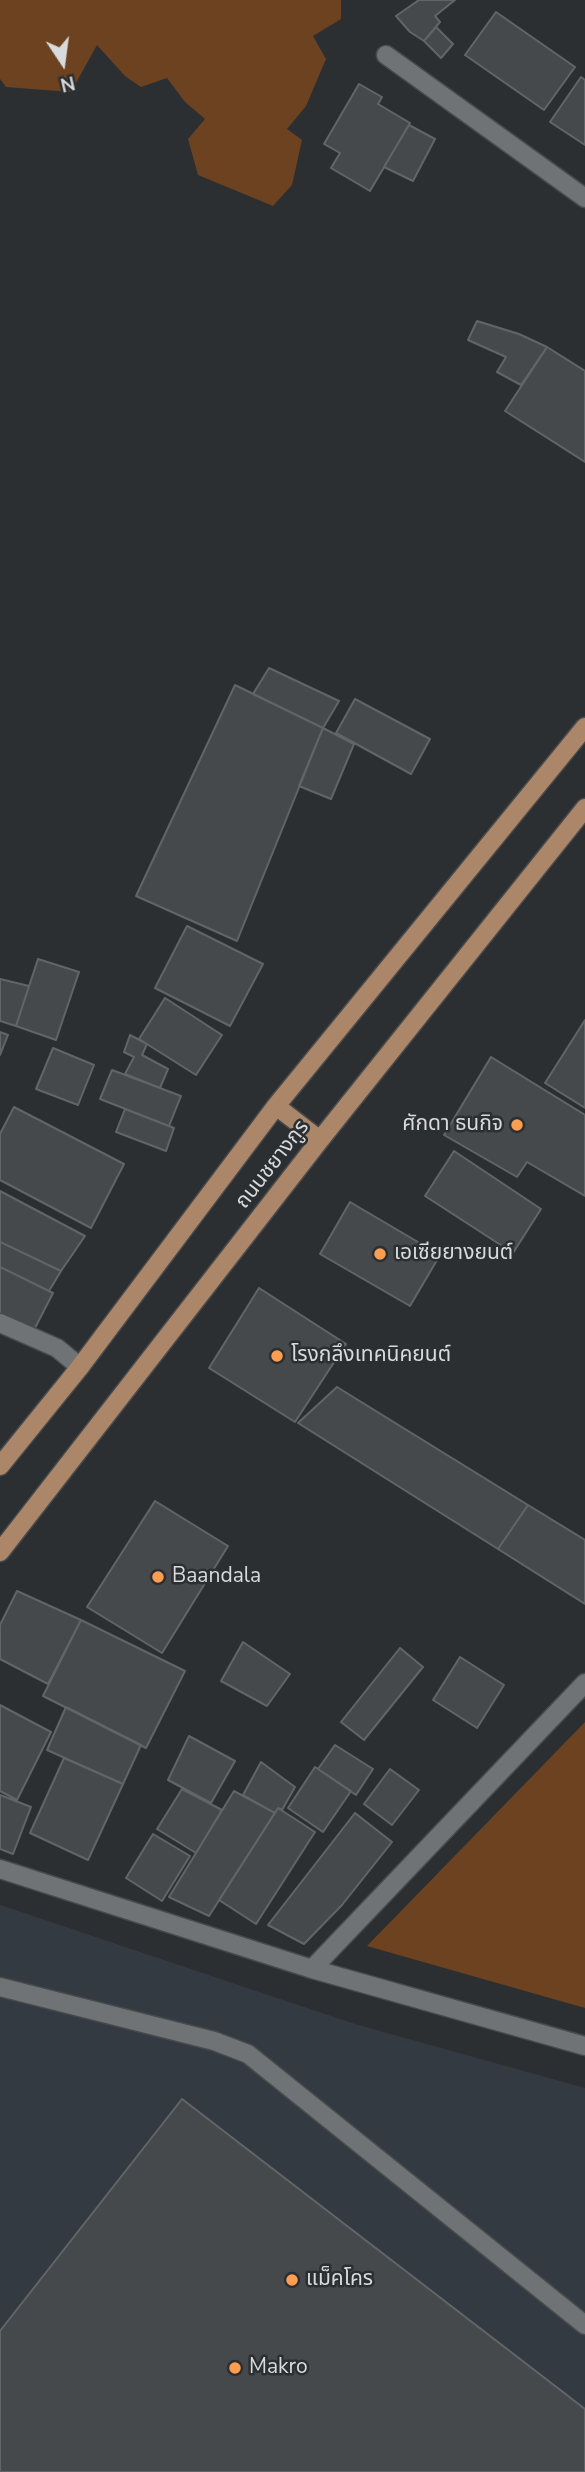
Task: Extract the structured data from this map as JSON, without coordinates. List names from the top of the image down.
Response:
{
  "streets": {
    "main road": ["ถนนชยางกูร"]
  },
  "places": [
    "ศักดา ธนกิจ",
    "เอเซียยางยนต์",
    "โรงกลึงเทคนิคยนต์",
    "Baandala",
    "แม็คโคร",
    "Makro"
  ],
  "north": "bottom"
}
